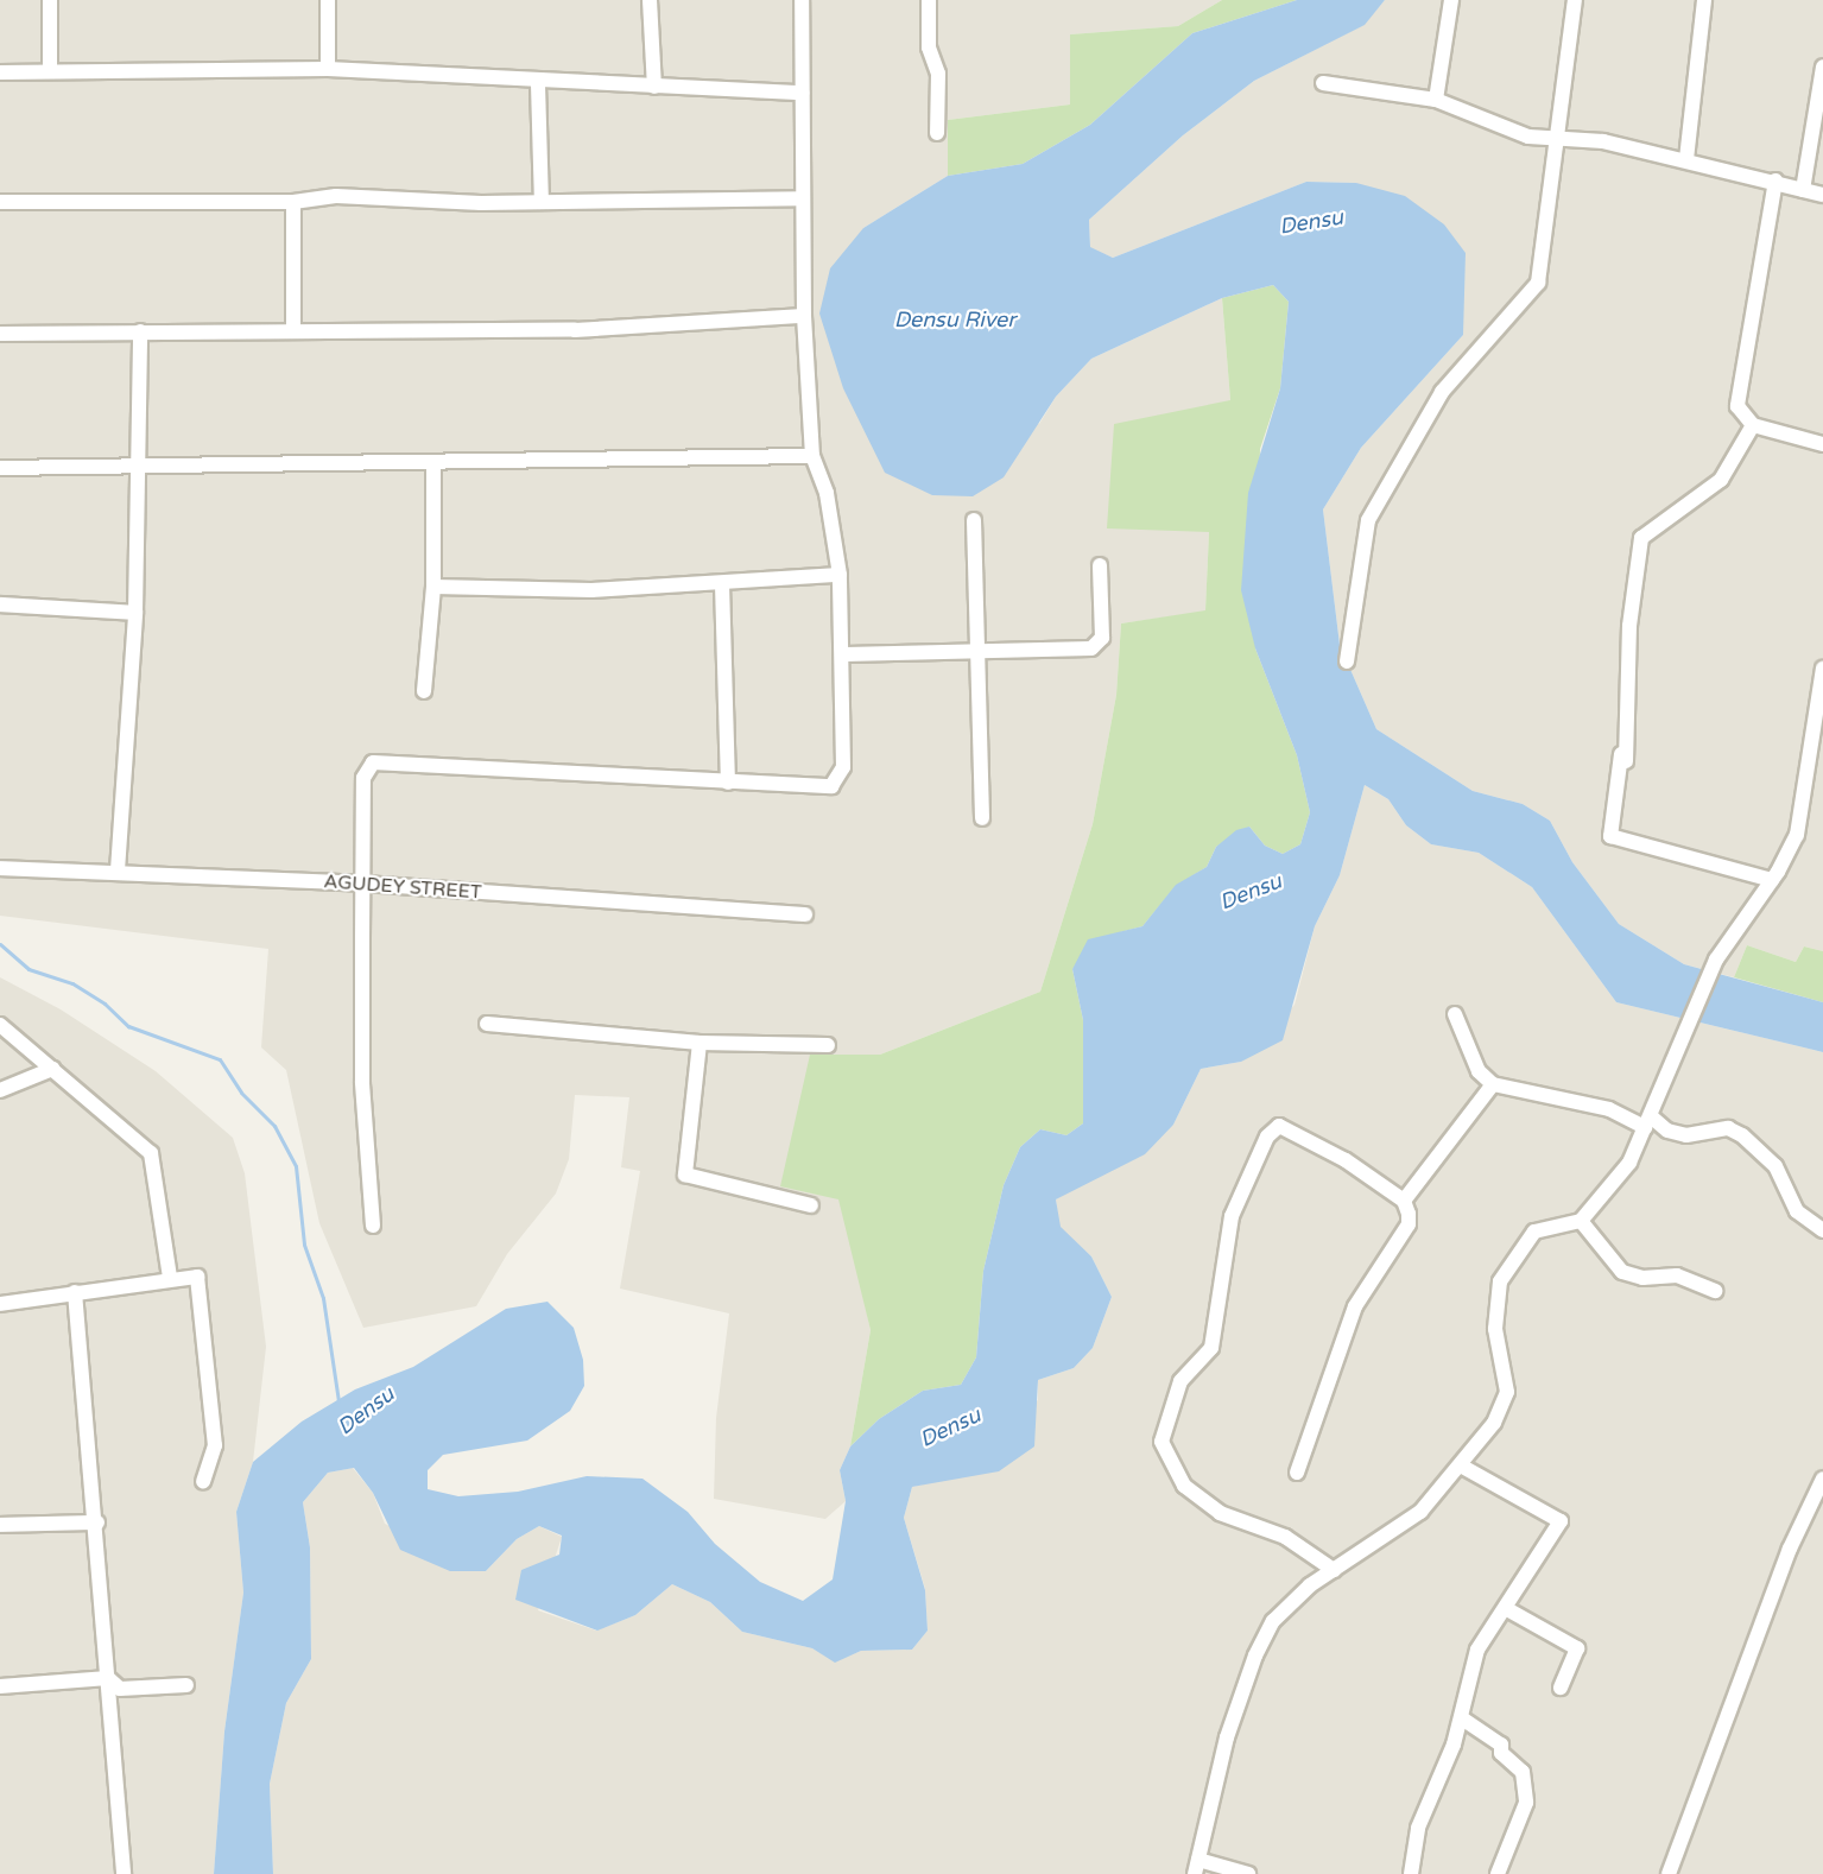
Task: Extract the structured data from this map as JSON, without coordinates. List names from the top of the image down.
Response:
{
  "streets": {
    "street": ["AGUDEY STREET"]
  },
  "water": ["Densu", "Densu River"]
}
